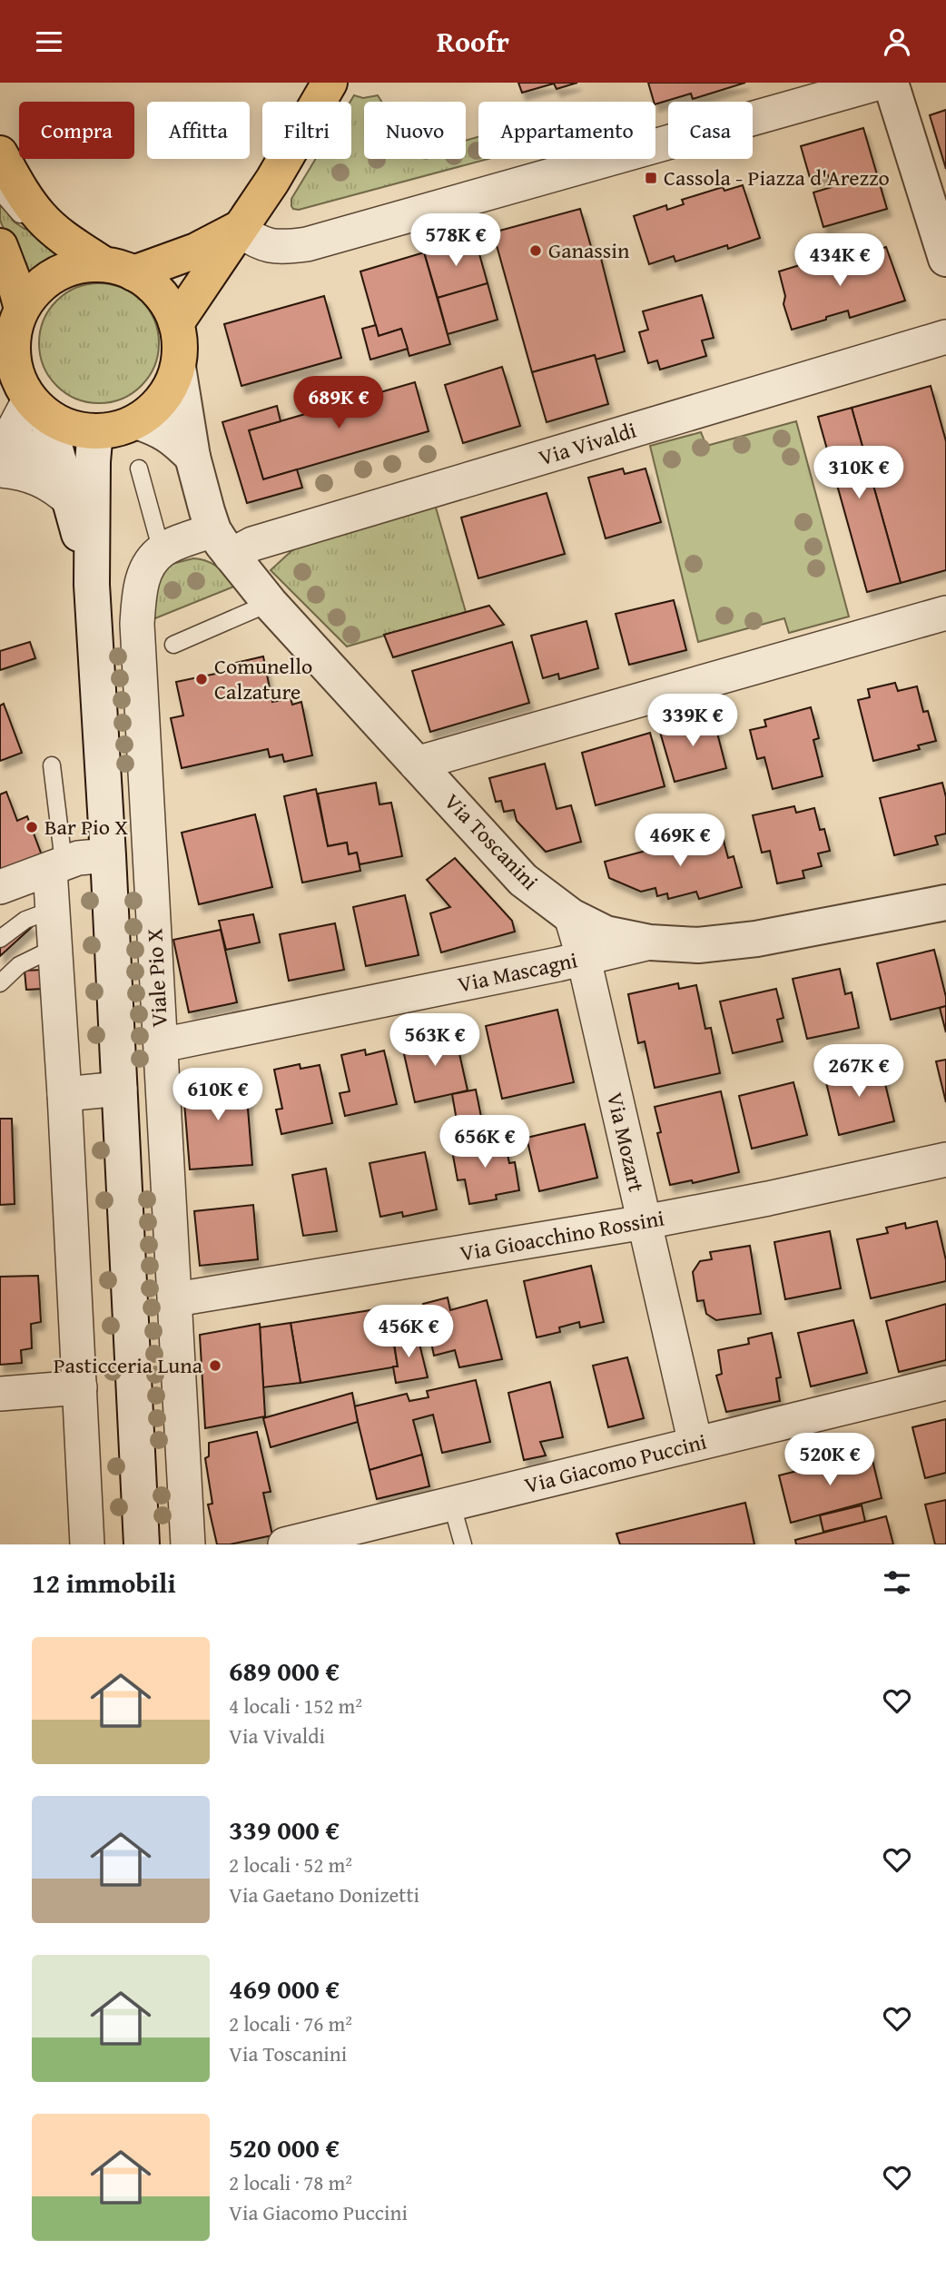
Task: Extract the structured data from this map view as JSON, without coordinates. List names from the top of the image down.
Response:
{
  "streets": {
    "street": [
      "Via Vivaldi",
      "Via Toscanini",
      "Via Mascagni",
      "Viale Pio X",
      "Via Mozart",
      "Via Gioacchino Rossini",
      "Via Giacomo Puccini"
    ]
  },
  "crossings": [
    ["Via Vivaldi", "Via Toscanini"],
    ["Via Toscanini", "Via Mascagni"],
    ["Via Toscanini", "Viale Pio X"],
    ["Via Toscanini", "Via Mozart"],
    ["Via Mascagni", "Viale Pio X"],
    ["Via Mascagni", "Via Mozart"],
    ["Viale Pio X", "Via Gioacchino Rossini"],
    ["Via Mozart", "Via Gioacchino Rossini"],
    ["Via Mozart", "Via Giacomo Puccini"]
  ],
  "places": {
    "transit": ["Cassola - Piazza d'Arezzo"],
    "other": [
      "Ganassin",
      "Comunello Calzature",
      "Bar Pio X",
      "Pasticceria Luna"
    ]
  },
  "page": {
    "header": "Roofr",
    "chip": [
      "Compra",
      "Affitta",
      "Filtri",
      "Nuovo",
      "Appartamento",
      "Casa"
    ],
    "price": [
      "578K €",
      "434K €",
      "689K €",
      "310K €",
      "339K €",
      "469K €",
      "563K €",
      "267K €",
      "610K €",
      "656K €",
      "456K €",
      "520K €"
    ],
    "heading": "12 immobili",
    "list": [
      {
        "name": "689 000 €",
        "note": "4 locali · 152 m² · Via Vivaldi"
      },
      {
        "name": "339 000 €",
        "note": "2 locali · 52 m² · Via Gaetano Donizetti"
      },
      {
        "name": "469 000 €",
        "note": "2 locali · 76 m² · Via Toscanini"
      },
      {
        "name": "520 000 €",
        "note": "2 locali · 78 m² · Via Giacomo Puccini"
      }
    ]
  }
}
